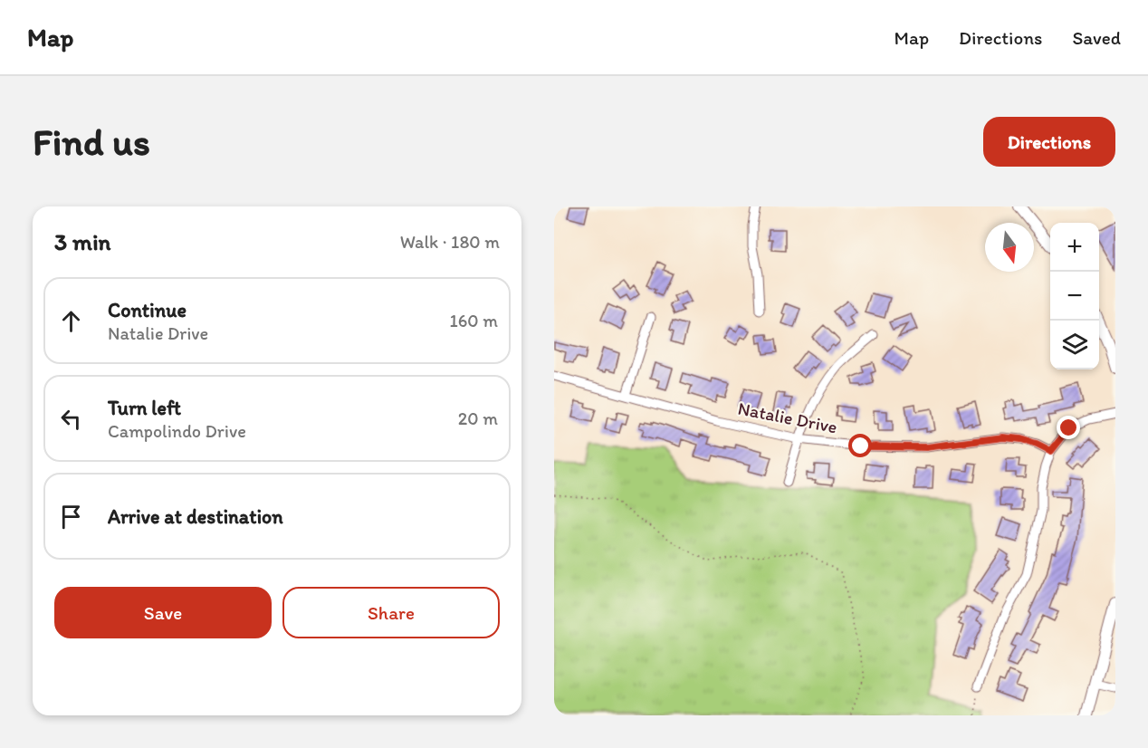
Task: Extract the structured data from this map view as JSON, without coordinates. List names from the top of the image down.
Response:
{
  "streets": {
    "street": ["Natalie Drive"]
  },
  "north": "bottom",
  "page": {
    "header": "Map",
    "nav": ["Map", "Directions", "Saved"],
    "buttons": [
      "Directions",
      ["Save", "Share"]
    ],
    "title": "Find us",
    "heading": ["3 min", "Walk · 180 m"],
    "map_buttons": ["+", "−"],
    "list": [
      ["Continue", "Natalie Drive", "160 m"],
      ["Turn left", "Campolindo Drive", "20 m"],
      "Arrive at destination"
    ]
  }
}
